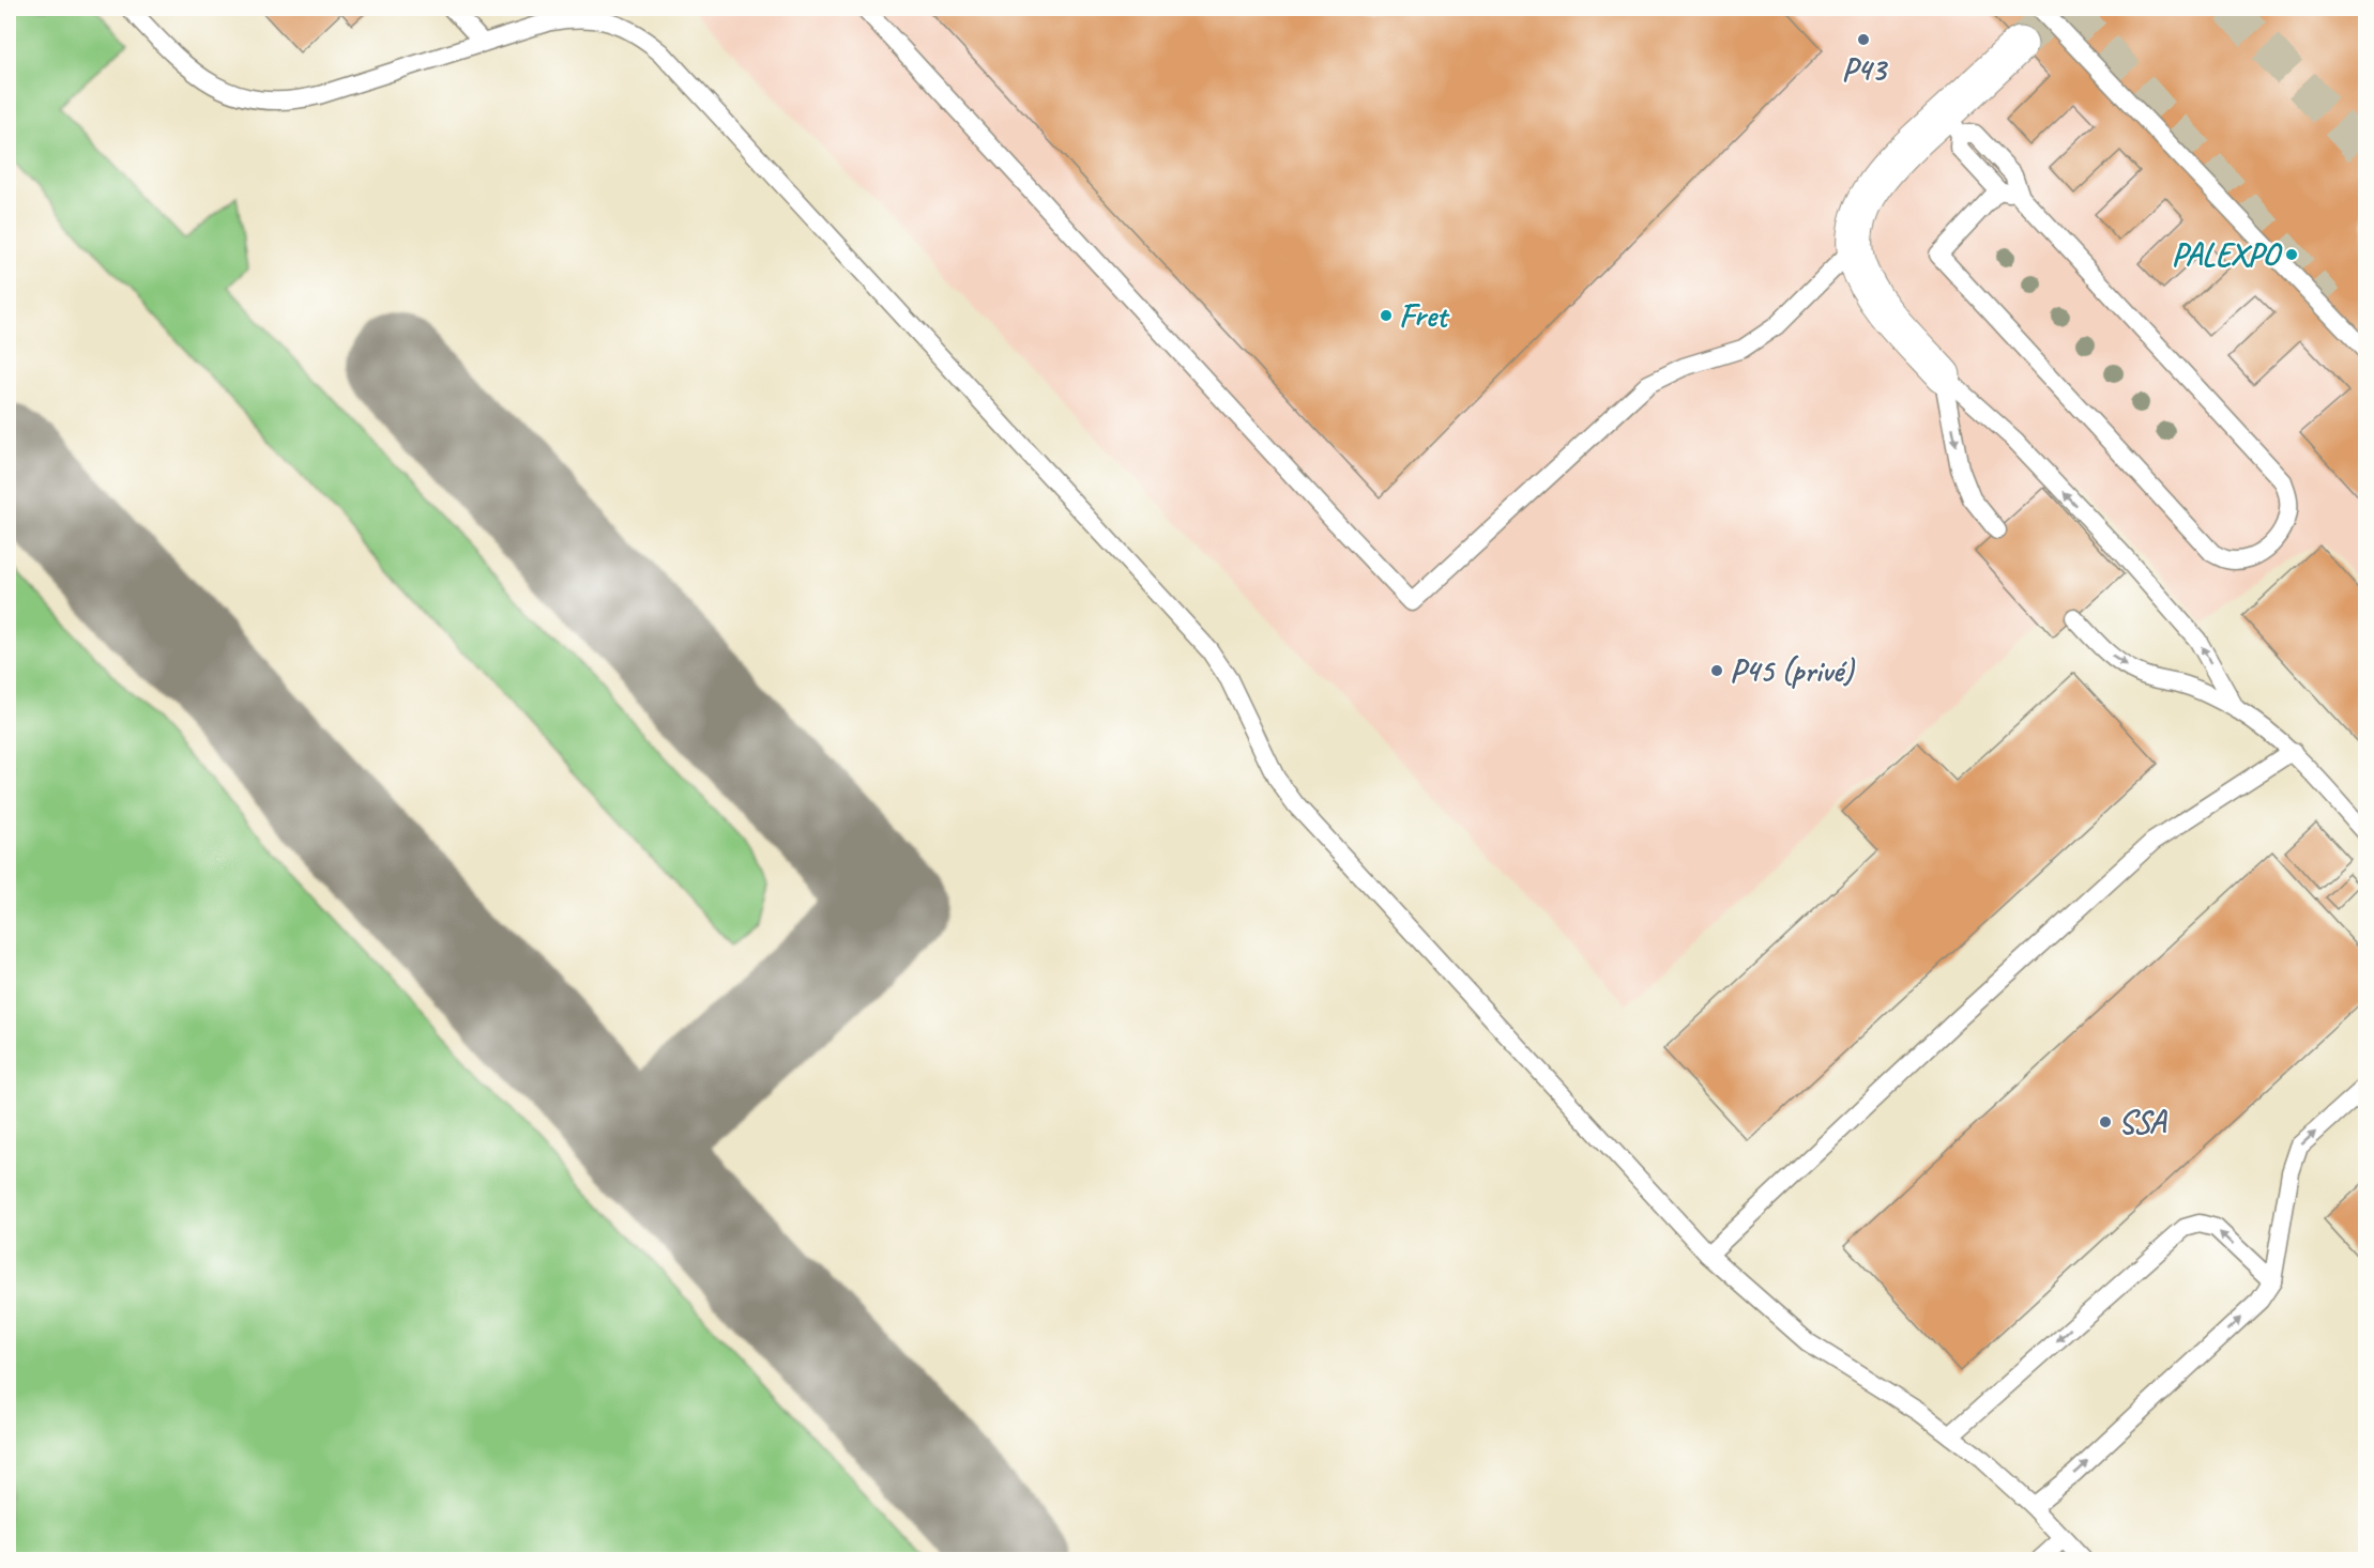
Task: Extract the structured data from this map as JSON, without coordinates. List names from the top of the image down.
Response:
{
  "places": [
    "P43",
    "PALEXPO",
    "Fret",
    "P45 (privé)",
    "SSA"
  ]
}
